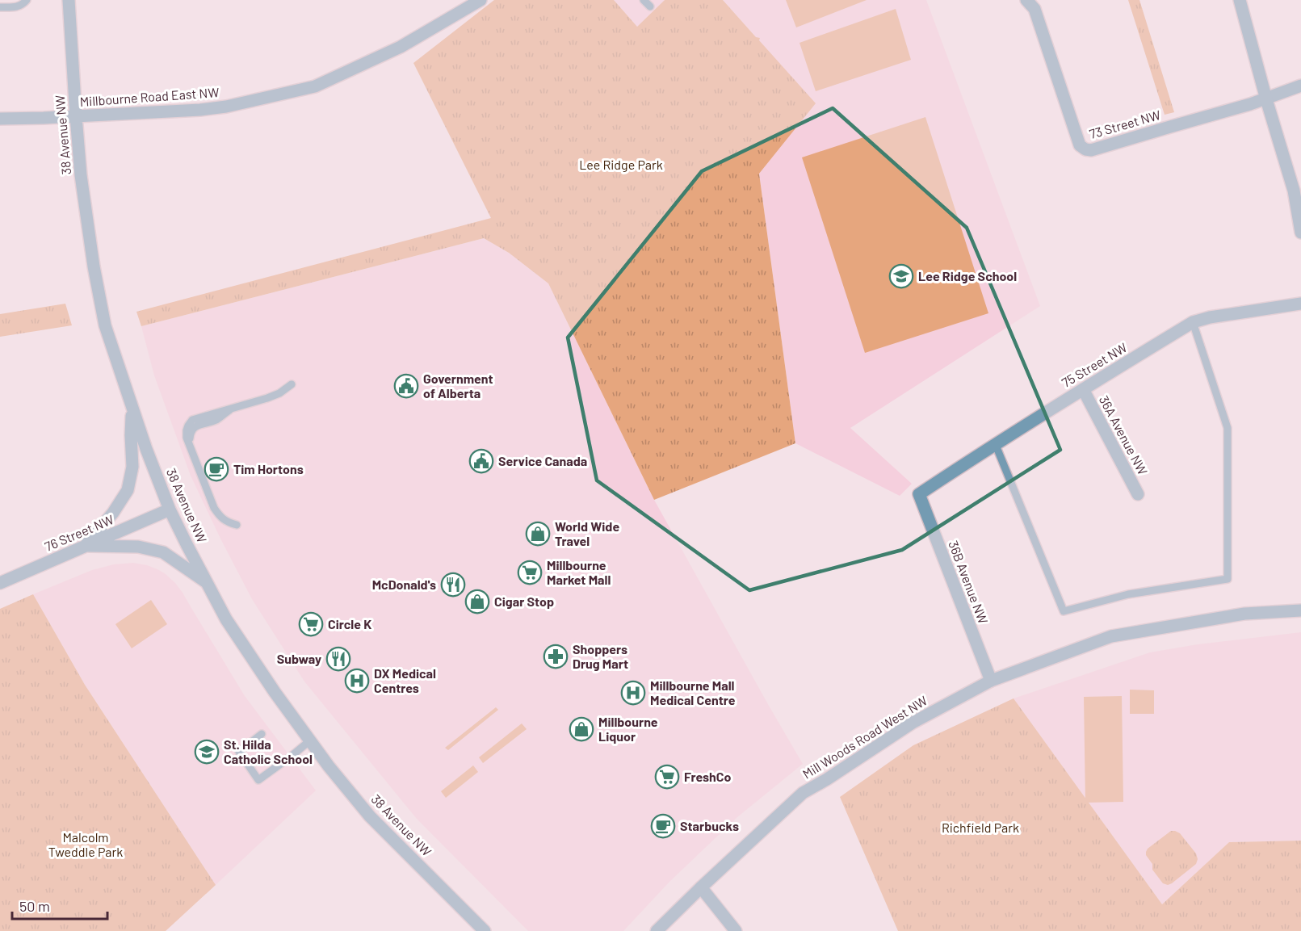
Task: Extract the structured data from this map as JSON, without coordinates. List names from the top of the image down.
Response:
{
  "streets": {
    "street": [
      "Millbourne Road East NW",
      "73 Street NW",
      "38 Avenue NW",
      "75 Street NW",
      "36A Avenue NW",
      "76 Street NW",
      "36B Avenue NW",
      "Mill Woods Road West NW"
    ]
  },
  "crossings": [
    ["Millbourne Road East NW", "38 Avenue NW"],
    ["38 Avenue NW", "76 Street NW"],
    ["75 Street NW", "36A Avenue NW"],
    ["75 Street NW", "36B Avenue NW"],
    ["36B Avenue NW", "Mill Woods Road West NW"]
  ],
  "parks": ["Lee Ridge Park", "Richfield Park", "Malcolm Tweddle Park"],
  "places": {
    "school or university": ["Lee Ridge School", "St. Hilda Catholic School"],
    "public building": ["Government of Alberta", "Service Canada"],
    "cafe": ["Tim Hortons", "Starbucks"],
    "shop": ["World Wide Travel", "Cigar Stop", "Millbourne Liquor"],
    "supermarket": ["Millbourne Market Mall", "Circle K", "FreshCo"],
    "restaurant": ["McDonald's", "Subway"],
    "pharmacy": ["Shoppers Drug Mart"],
    "hospital": ["DX Medical Centres", "Millbourne Mall Medical Centre"]
  },
  "scale_bar": "50 m"
}
